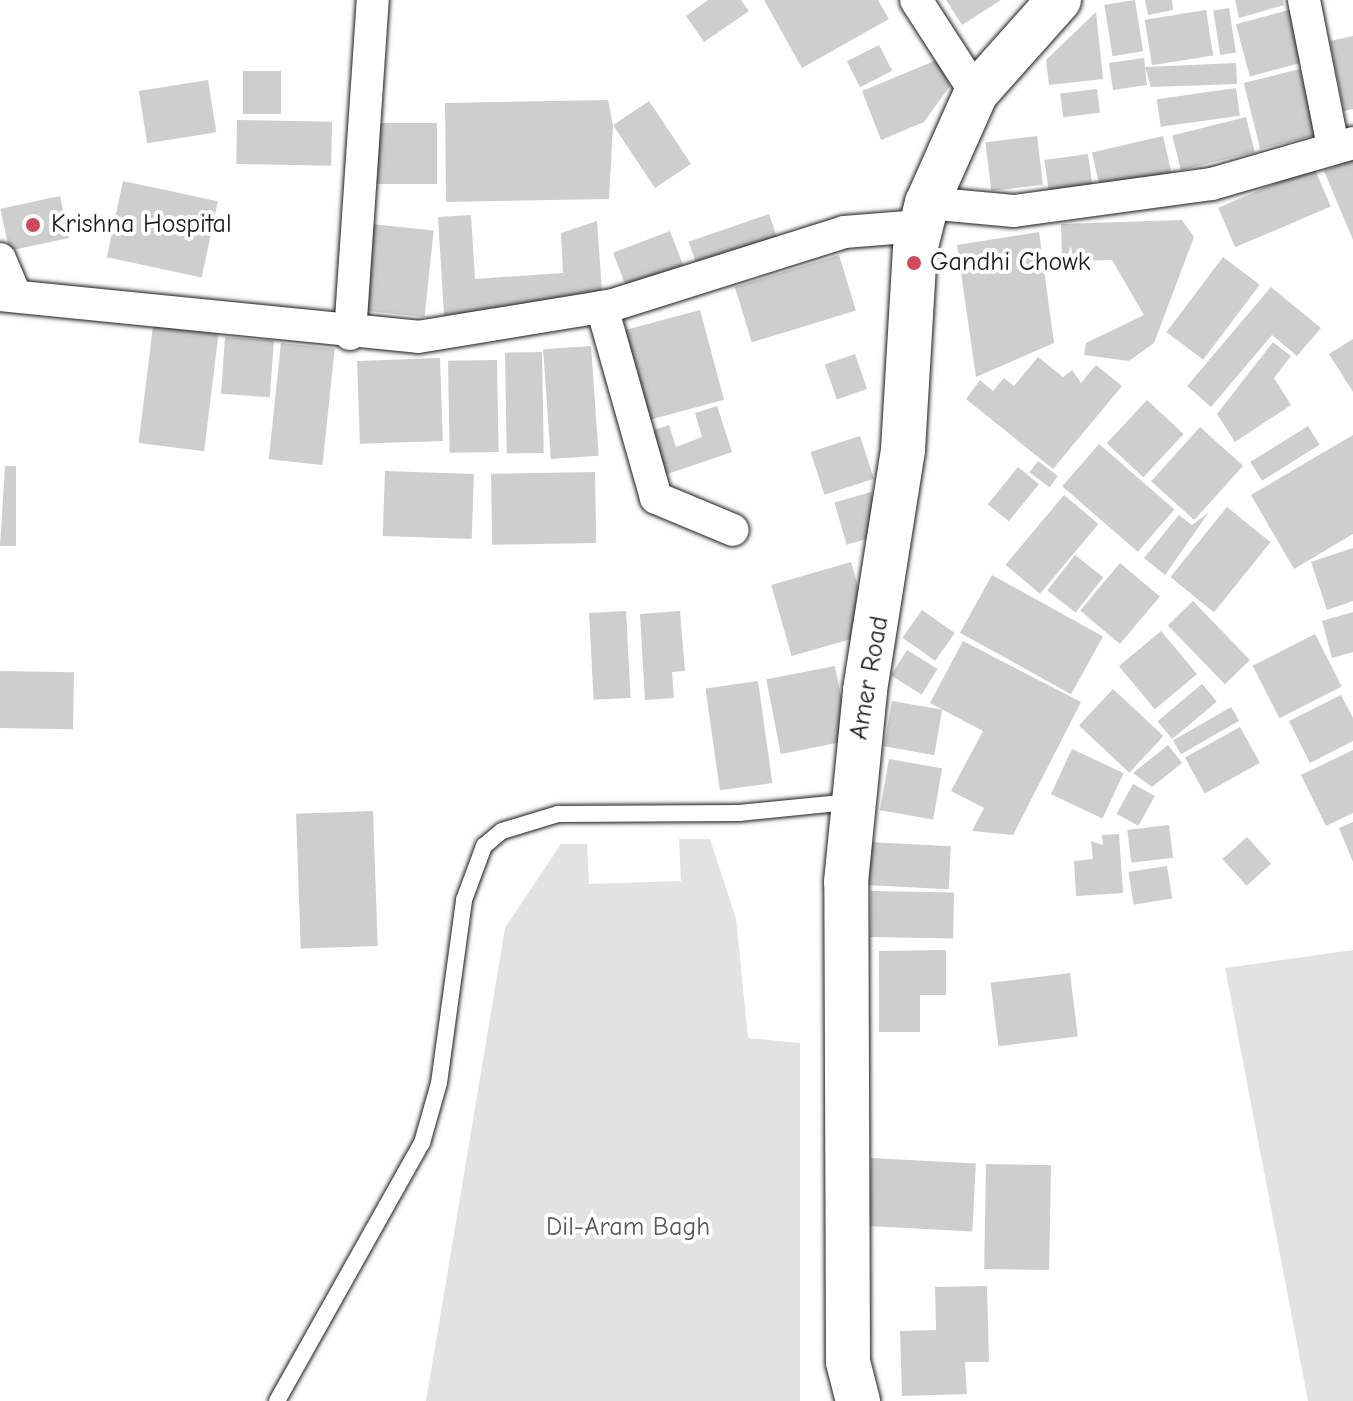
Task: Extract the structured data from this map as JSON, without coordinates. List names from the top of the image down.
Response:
{
  "streets": {
    "main road": ["Amer Road"]
  },
  "parks": ["Dil-Aram Bagh"],
  "places": ["Krishna Hospital", "Gandhi Chowk"]
}
